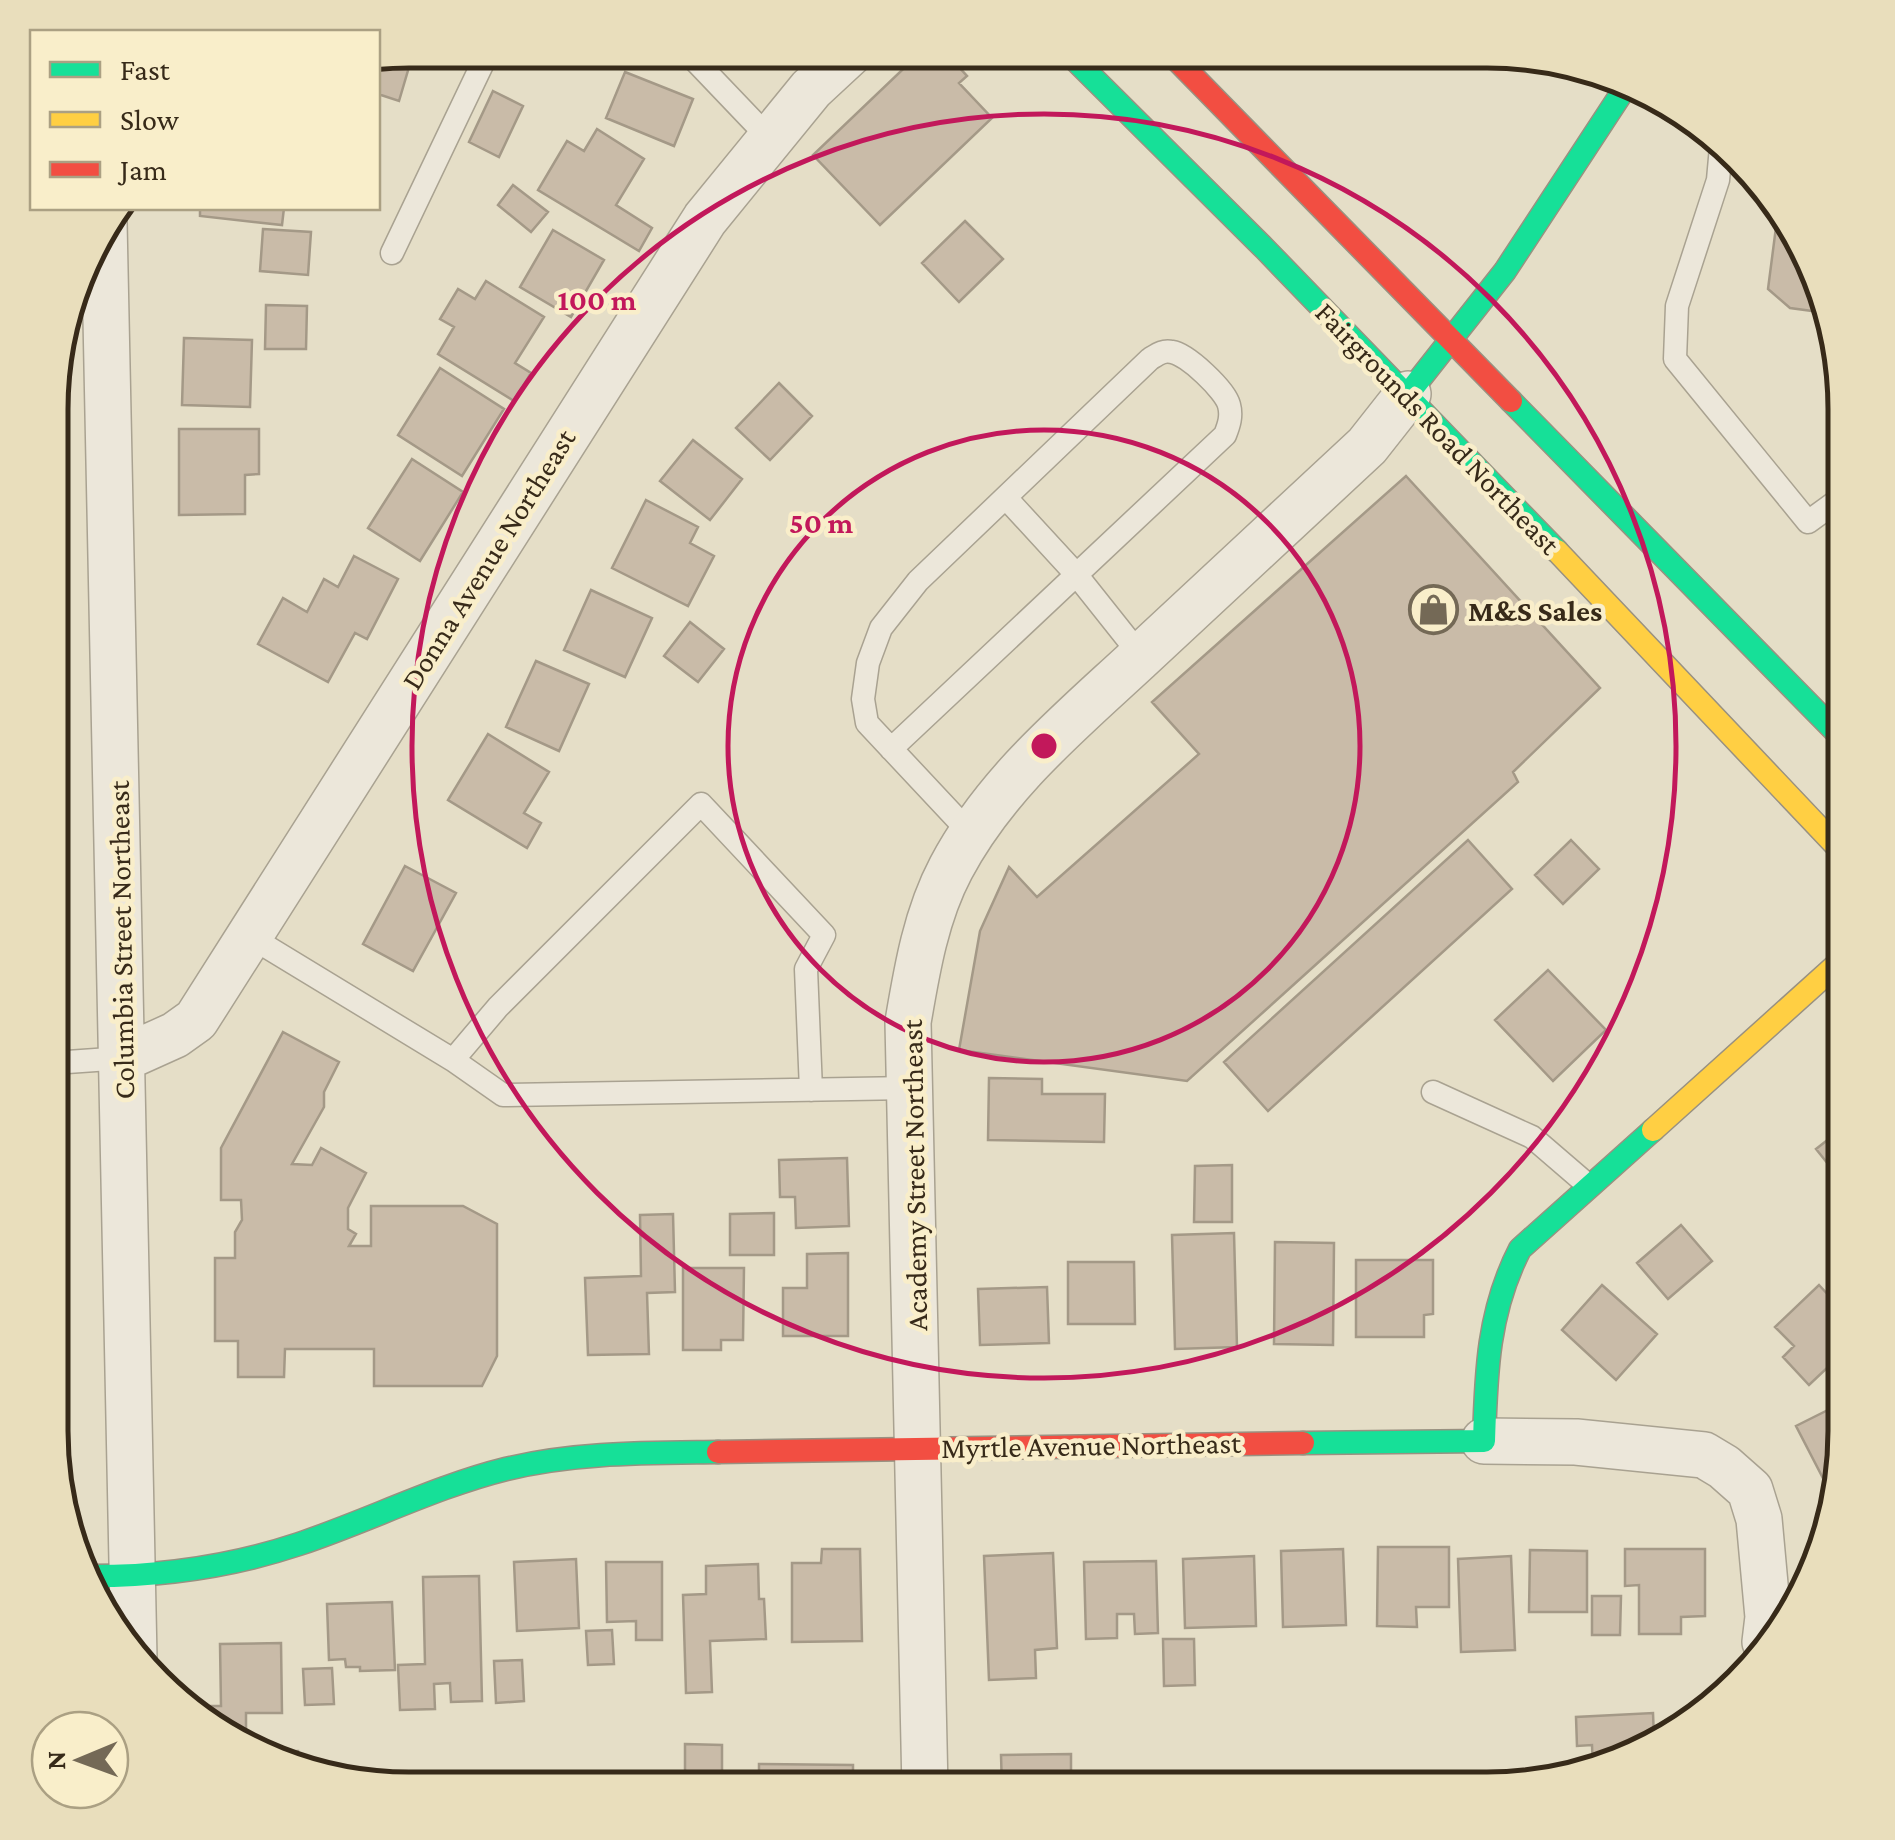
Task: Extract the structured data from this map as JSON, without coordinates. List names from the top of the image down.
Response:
{
  "streets": {
    "main road": ["Fairgrounds Road Northeast", "Myrtle Avenue Northeast"],
    "street": ["Donna Avenue Northeast", "Columbia Street Northeast", "Academy Street Northeast"]
  },
  "crossings": [
    ["Fairgrounds Road Northeast", "Academy Street Northeast"],
    ["Donna Avenue Northeast", "Columbia Street Northeast"],
    ["Columbia Street Northeast", "Myrtle Avenue Northeast"],
    ["Academy Street Northeast", "Myrtle Avenue Northeast"]
  ],
  "places": {
    "shop": ["M&S Sales"]
  },
  "legend": ["Fast", "Slow", "Jam"],
  "north": "left",
  "rings": ["100 m", "50 m"]
}
